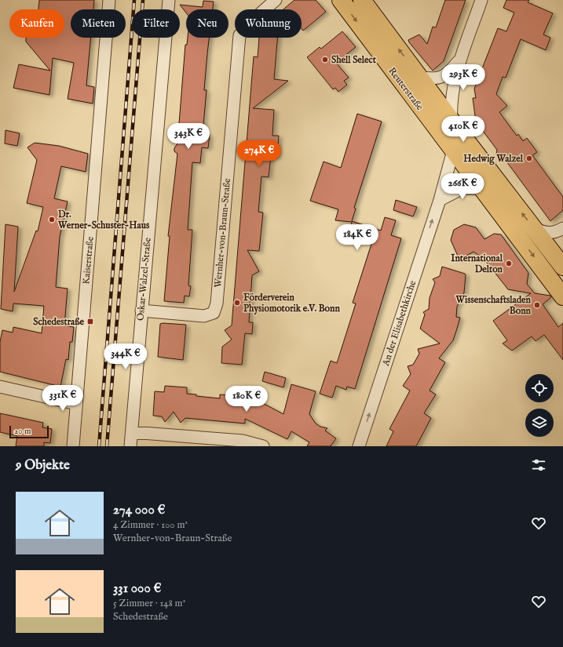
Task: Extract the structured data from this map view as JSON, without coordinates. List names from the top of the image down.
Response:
{
  "streets": {
    "main road": ["Reuterstraße"],
    "street": [
      "Wernher-von-Braun-Straße",
      "Kaiserstraße",
      "Oskar-Walzel-Straße",
      "An der Elisabethkirche"
    ]
  },
  "crossings": [
    ["Reuterstraße", "An der Elisabethkirche"],
    ["Wernher-von-Braun-Straße", "Oskar-Walzel-Straße"]
  ],
  "one_way": ["An der Elisabethkirche"],
  "places": {
    "other": [
      "Shell Select",
      "Hedwig Walzel",
      "Dr. Werner-Schuster-Haus",
      "International Delton",
      "Förderverein Physiomotorik e.V. Bonn",
      "Wissenschaftsladen Bonn"
    ],
    "transit": ["Schedestraße"]
  },
  "scale_bar": "20 m",
  "page": {
    "chip": [
      "Kaufen",
      "Mieten",
      "Filter",
      "Neu",
      "Wohnung"
    ],
    "price": [
      "293K €",
      "410K €",
      "343K €",
      "274K €",
      "266K €",
      "184K €",
      "344K €",
      "331K €",
      "180K €"
    ],
    "scale": "20 m",
    "heading": "9 Objekte",
    "list": [
      {
        "name": "274 000 €",
        "note": "4 Zimmer · 100 m² · Wernher-von-Braun-Straße"
      },
      {
        "name": "331 000 €",
        "note": "5 Zimmer · 148 m² · Schedestraße"
      }
    ]
  }
}
